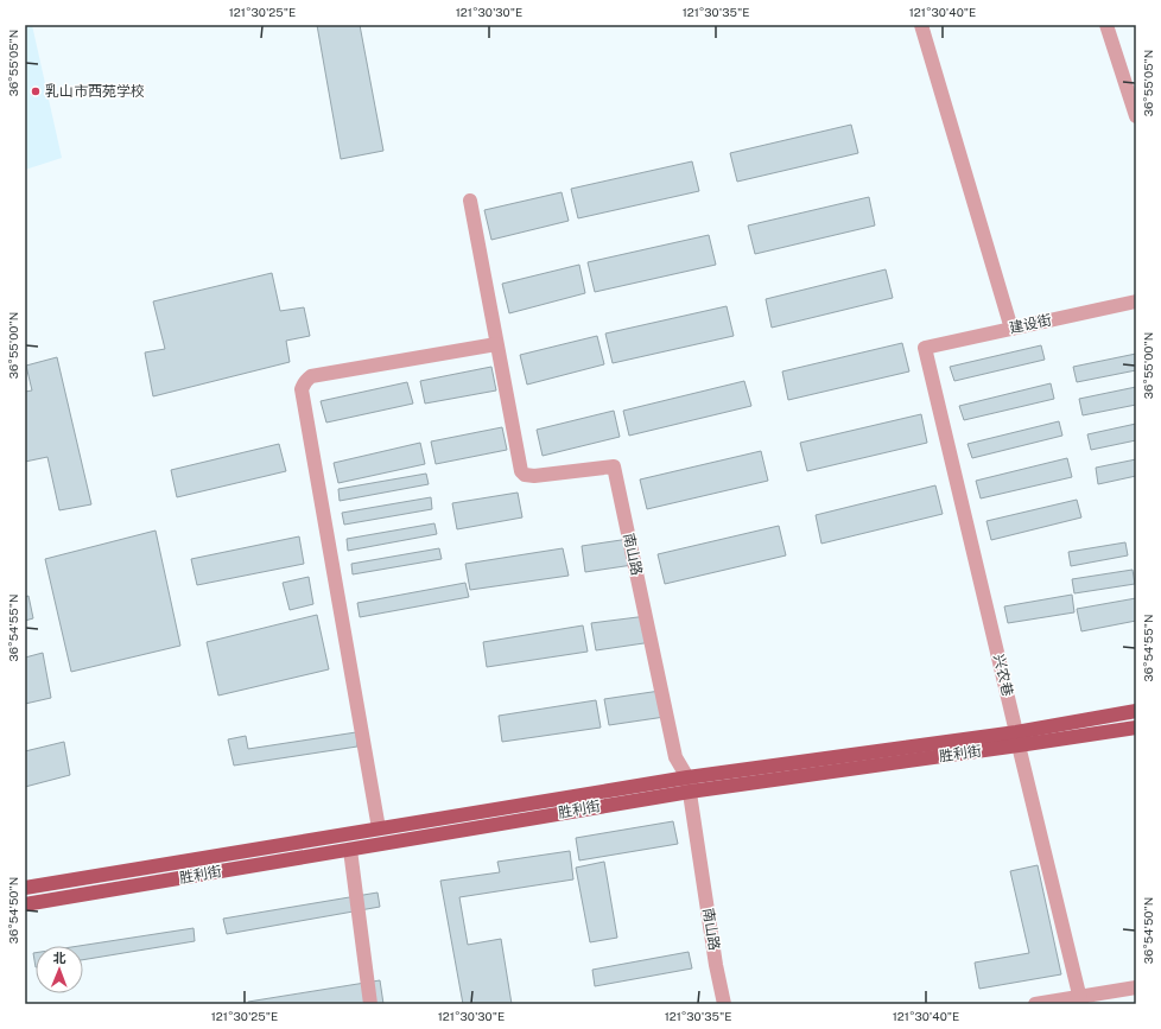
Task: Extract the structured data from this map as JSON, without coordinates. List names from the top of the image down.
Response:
{
  "streets": {
    "main road": ["胜利街"],
    "street": ["建设街", "南山路", "兴农巷"]
  },
  "crossings": [
    ["建设街", "兴农巷"],
    ["南山路", "胜利街"],
    ["兴农巷", "胜利街"]
  ],
  "places": ["乳山市西苑学校"],
  "north": "top",
  "coordinates": [
    "121°30'25\"E",
    "121°30'30\"E",
    "121°30'35\"E",
    "121°30'40\"E",
    "36°55'05\"N",
    "36°55'00\"N",
    "36°54'55\"N",
    "36°54'50\"N"
  ]
}
